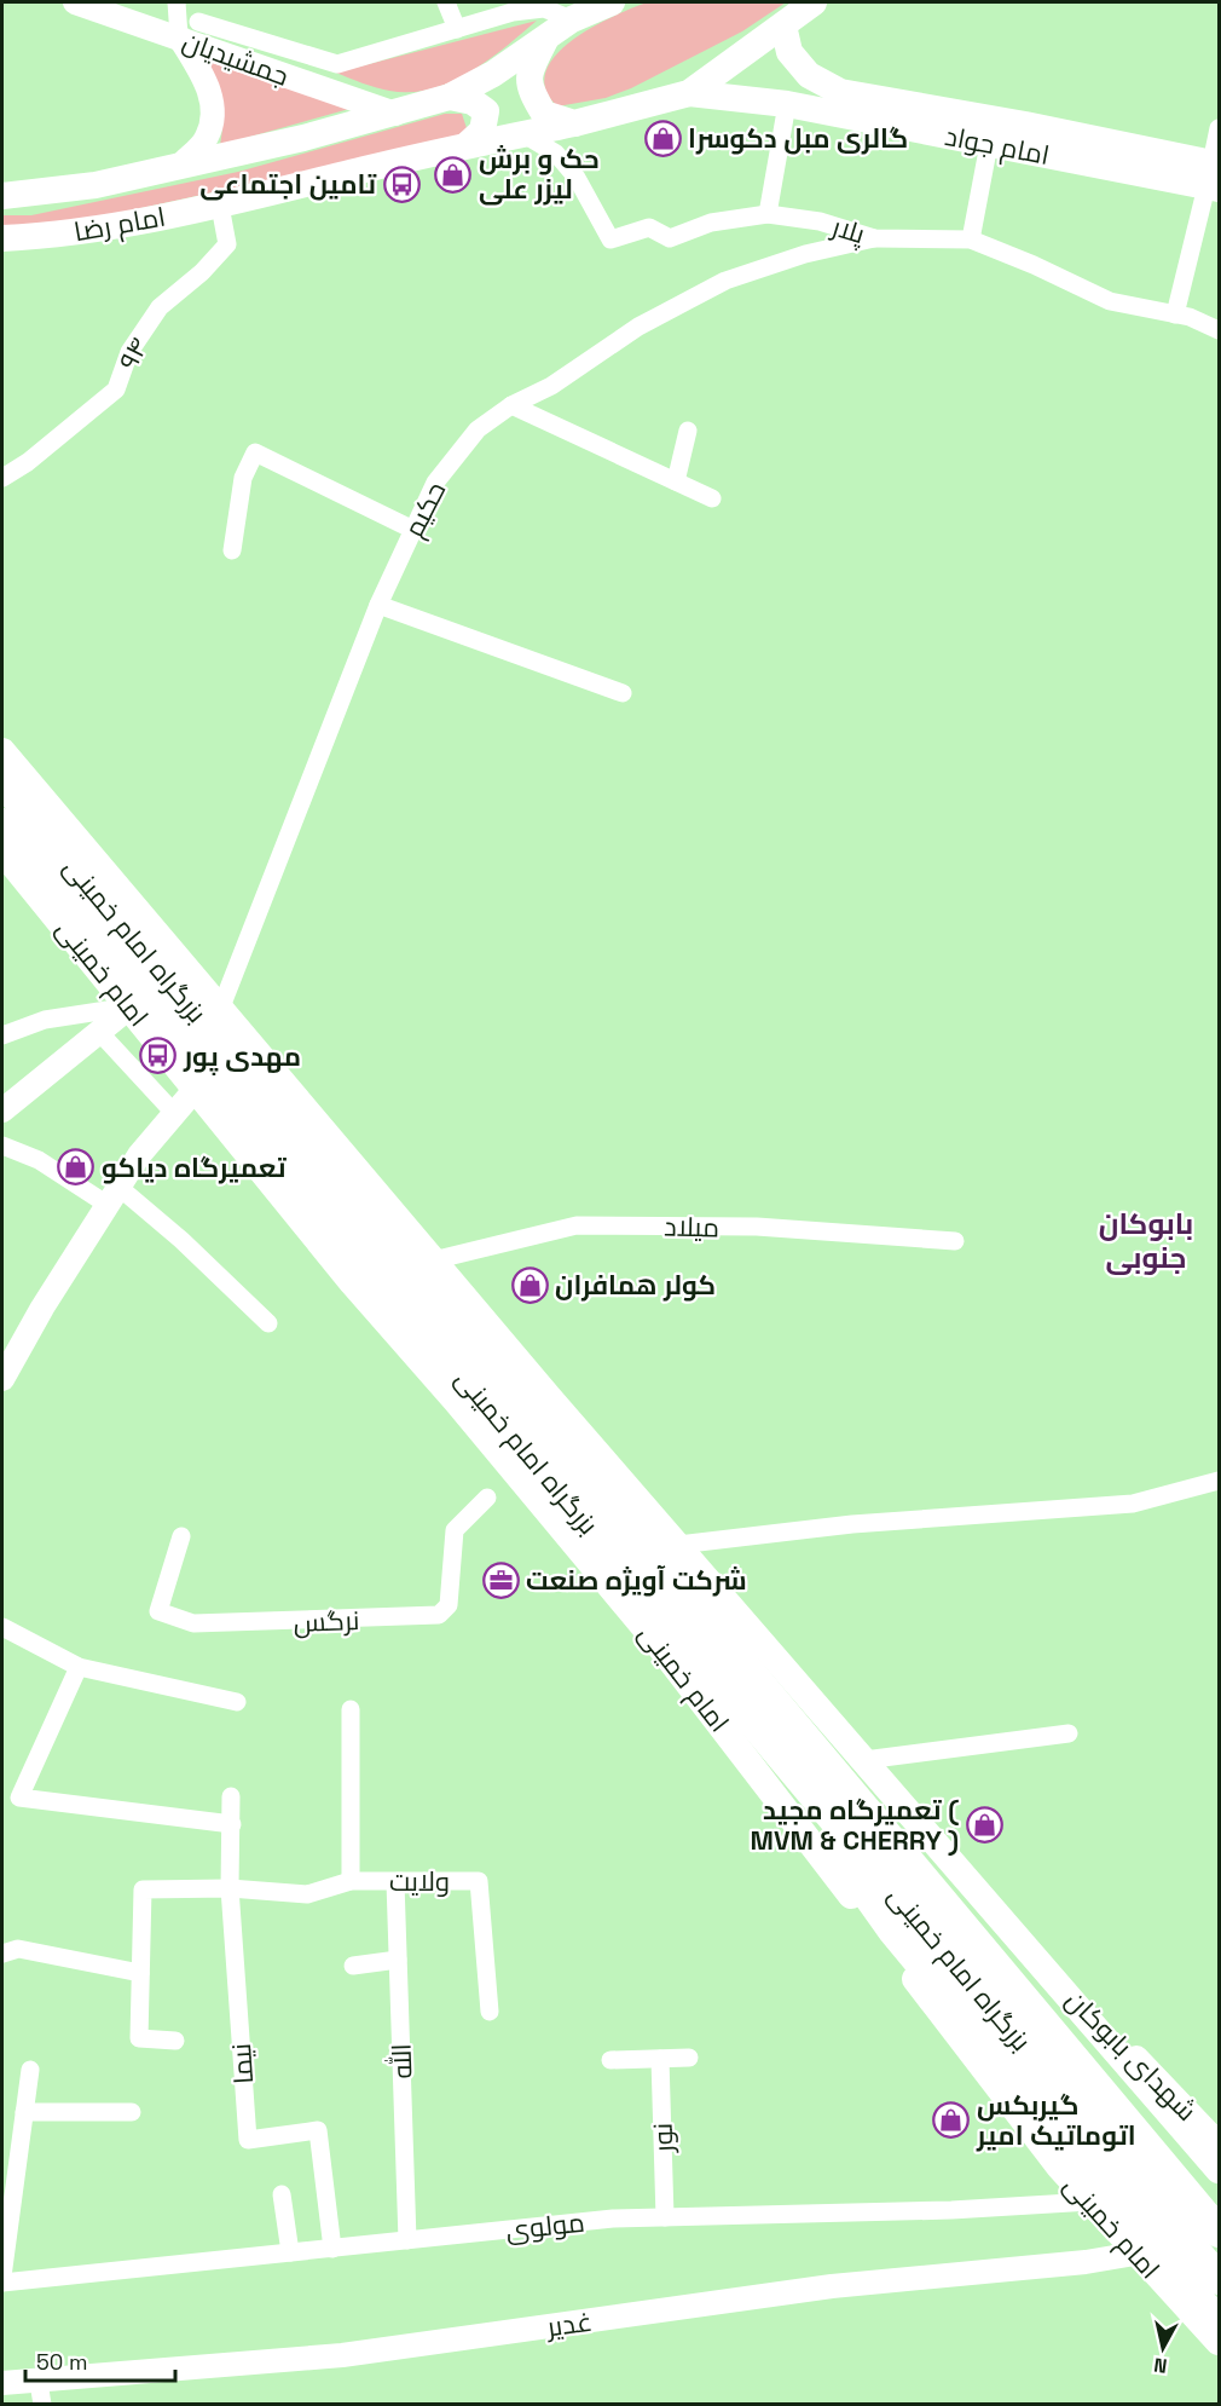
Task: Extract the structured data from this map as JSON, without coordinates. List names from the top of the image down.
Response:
{
  "streets": {
    "highway": ["بزرگراه امام خمینی"],
    "main road": ["امام جواد", "امام رضا", "امام خمینی"],
    "street": [
      "جمشیدیان",
      "پلار",
      "۹۴",
      "حکیم",
      "میلاد",
      "نرگس",
      "ولایت",
      "شهدای بابوکان",
      "الله",
      "نیما",
      "نور",
      "مولوی",
      "غدیر"
    ]
  },
  "crossings": [
    ["جمشیدیان", "امام رضا"],
    ["امام جواد", "امام رضا"],
    ["امام رضا", "پلار"],
    ["امام رضا", "۹۴"],
    ["پلار", "حکیم"],
    ["امام خمینی", "مولوی"],
    ["امام خمینی", "غدیر"],
    ["ولایت", "الله"],
    ["ولایت", "نیما"],
    ["الله", "مولوی"],
    ["نیما", "مولوی"],
    ["نور", "مولوی"]
  ],
  "districts": ["بابوکان جنوبی"],
  "places": {
    "shop": [
      "گالری مبل دکوسرا",
      "حک و برش لیزر علی",
      "تعمیرگاه دیاکو",
      "کولر همافران",
      "تعمیرگاه مجید ( MVM & CHERRY )",
      "گیربکس اتوماتیک امیر"
    ],
    "bus stop": ["تامین اجتماعی", "مهدی پور"],
    "office": ["شرکت آویژه صنعت"]
  },
  "scale_bar": "50 m",
  "north": "bottom"
}
